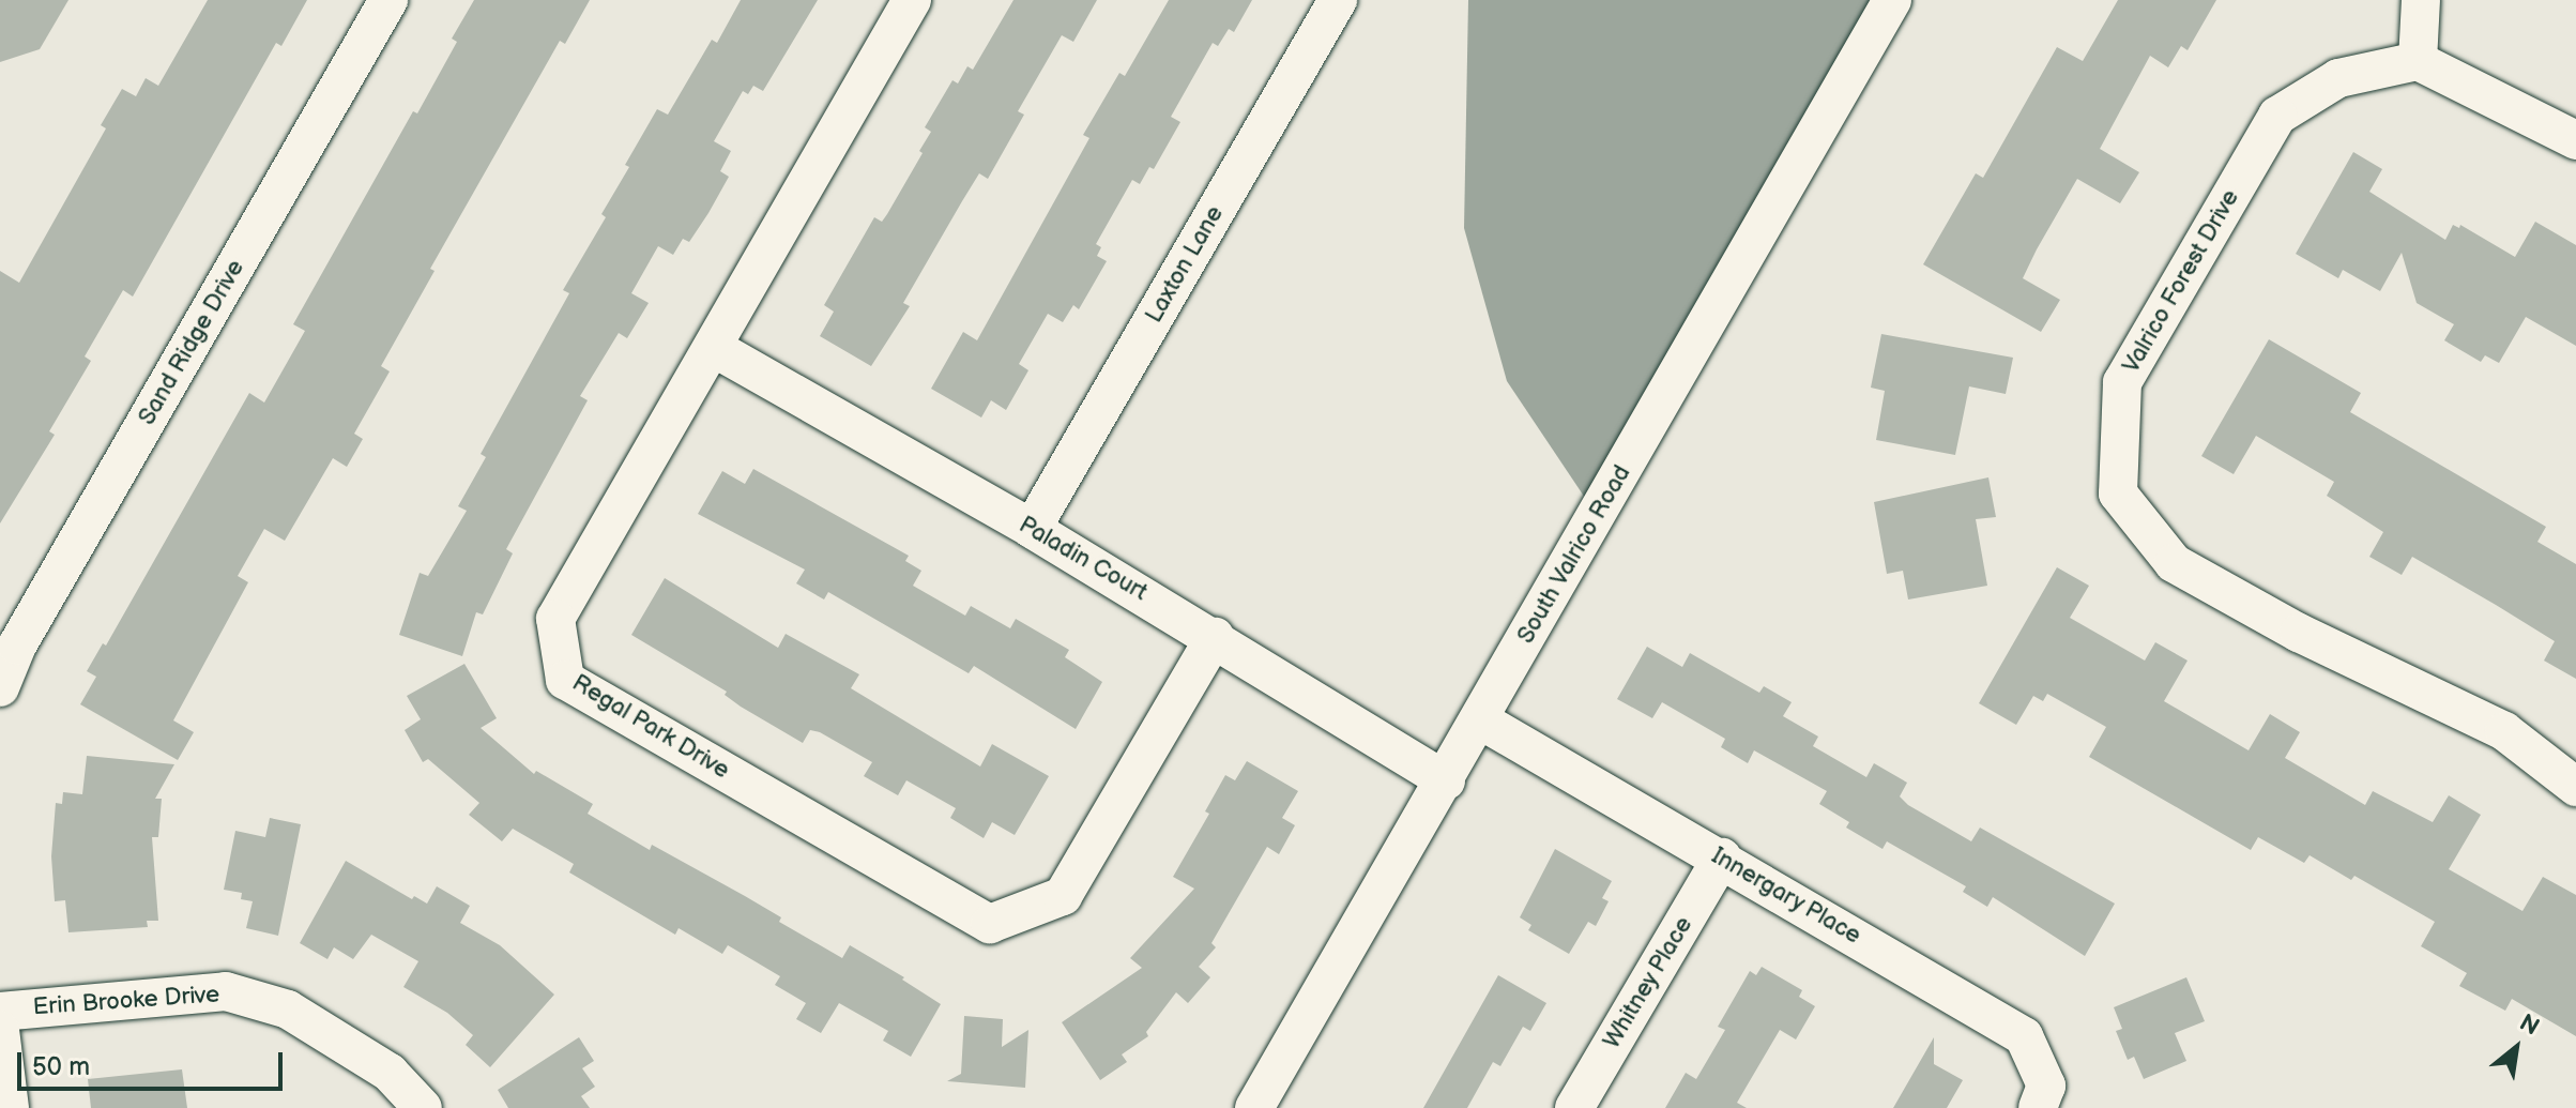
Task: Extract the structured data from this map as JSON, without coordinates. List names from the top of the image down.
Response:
{
  "streets": {
    "street": [
      "Laxton Lane",
      "Valrico Forest Drive",
      "Sand Ridge Drive",
      "South Valrico Road",
      "Paladin Court",
      "Regal Park Drive",
      "Innergary Place",
      "Whitney Place",
      "Erin Brooke Drive"
    ]
  },
  "crossings": [
    ["Laxton Lane", "Paladin Court"],
    ["South Valrico Road", "Paladin Court"],
    ["South Valrico Road", "Innergary Place"],
    ["Paladin Court", "Regal Park Drive"],
    ["Innergary Place", "Whitney Place"]
  ],
  "scale_bar": "50 m",
  "north": "top right"
}
